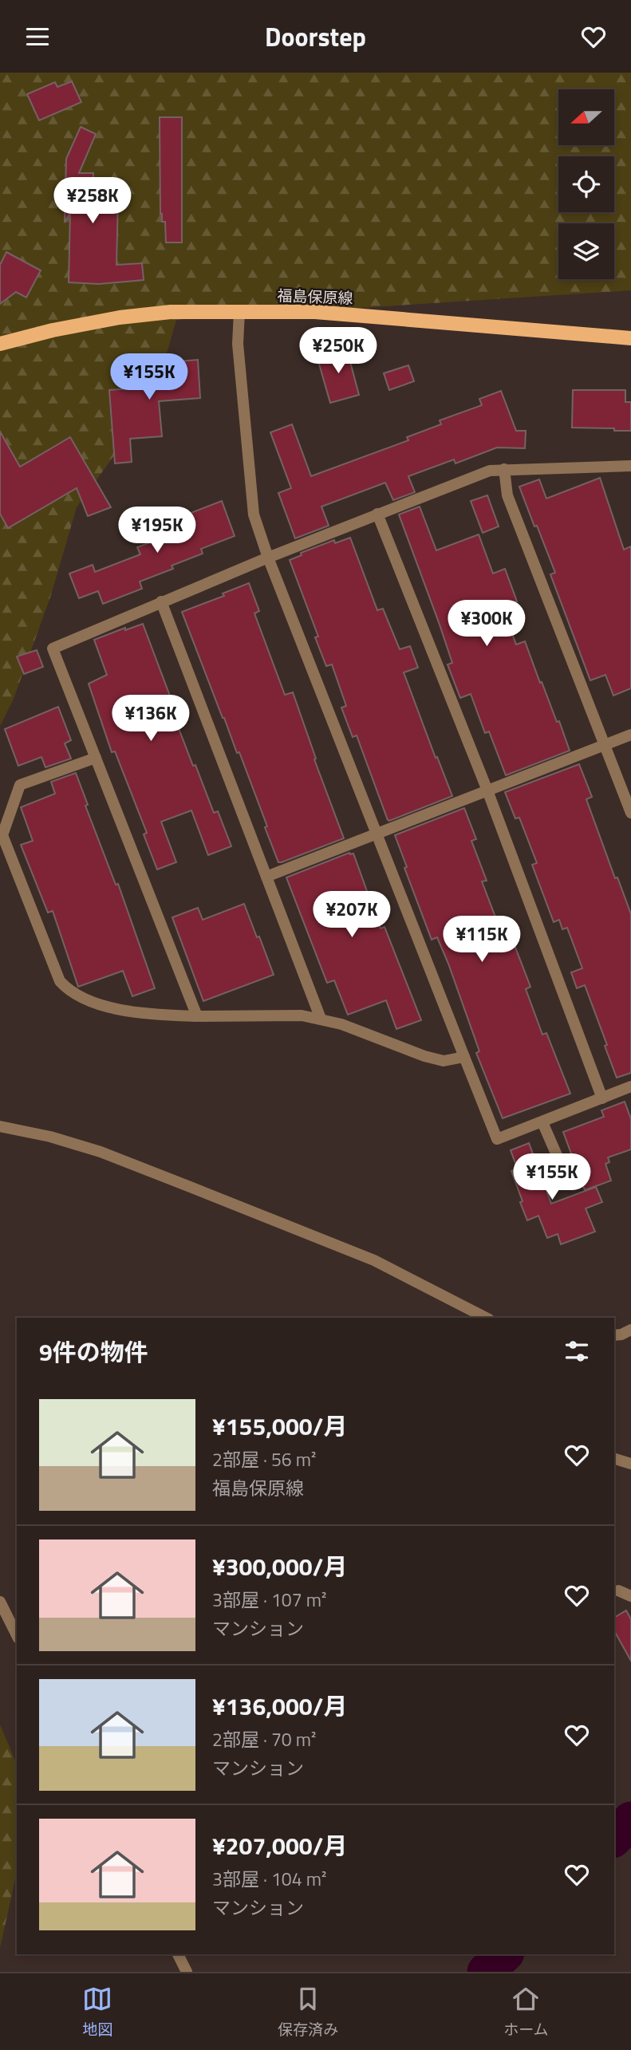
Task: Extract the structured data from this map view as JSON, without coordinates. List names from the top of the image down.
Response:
{
  "streets": {
    "main road": ["福島保原線"]
  },
  "north": "left",
  "page": {
    "header": "Doorstep",
    "price": [
      "¥258K",
      "¥250K",
      "¥155K",
      "¥195K",
      "¥300K",
      "¥136K",
      "¥207K",
      "¥115K",
      "¥155K"
    ],
    "heading": "9件の物件",
    "list": [
      {
        "name": "¥155,000/月",
        "note": "2部屋 · 56 m² · 福島保原線"
      },
      {
        "name": "¥300,000/月",
        "note": "3部屋 · 107 m² · マンション"
      },
      {
        "name": "¥136,000/月",
        "note": "2部屋 · 70 m² · マンション"
      },
      {
        "name": "¥207,000/月",
        "note": "3部屋 · 104 m² · マンション"
      }
    ],
    "tabs": ["地図", "保存済み", "ホーム"]
  }
}
